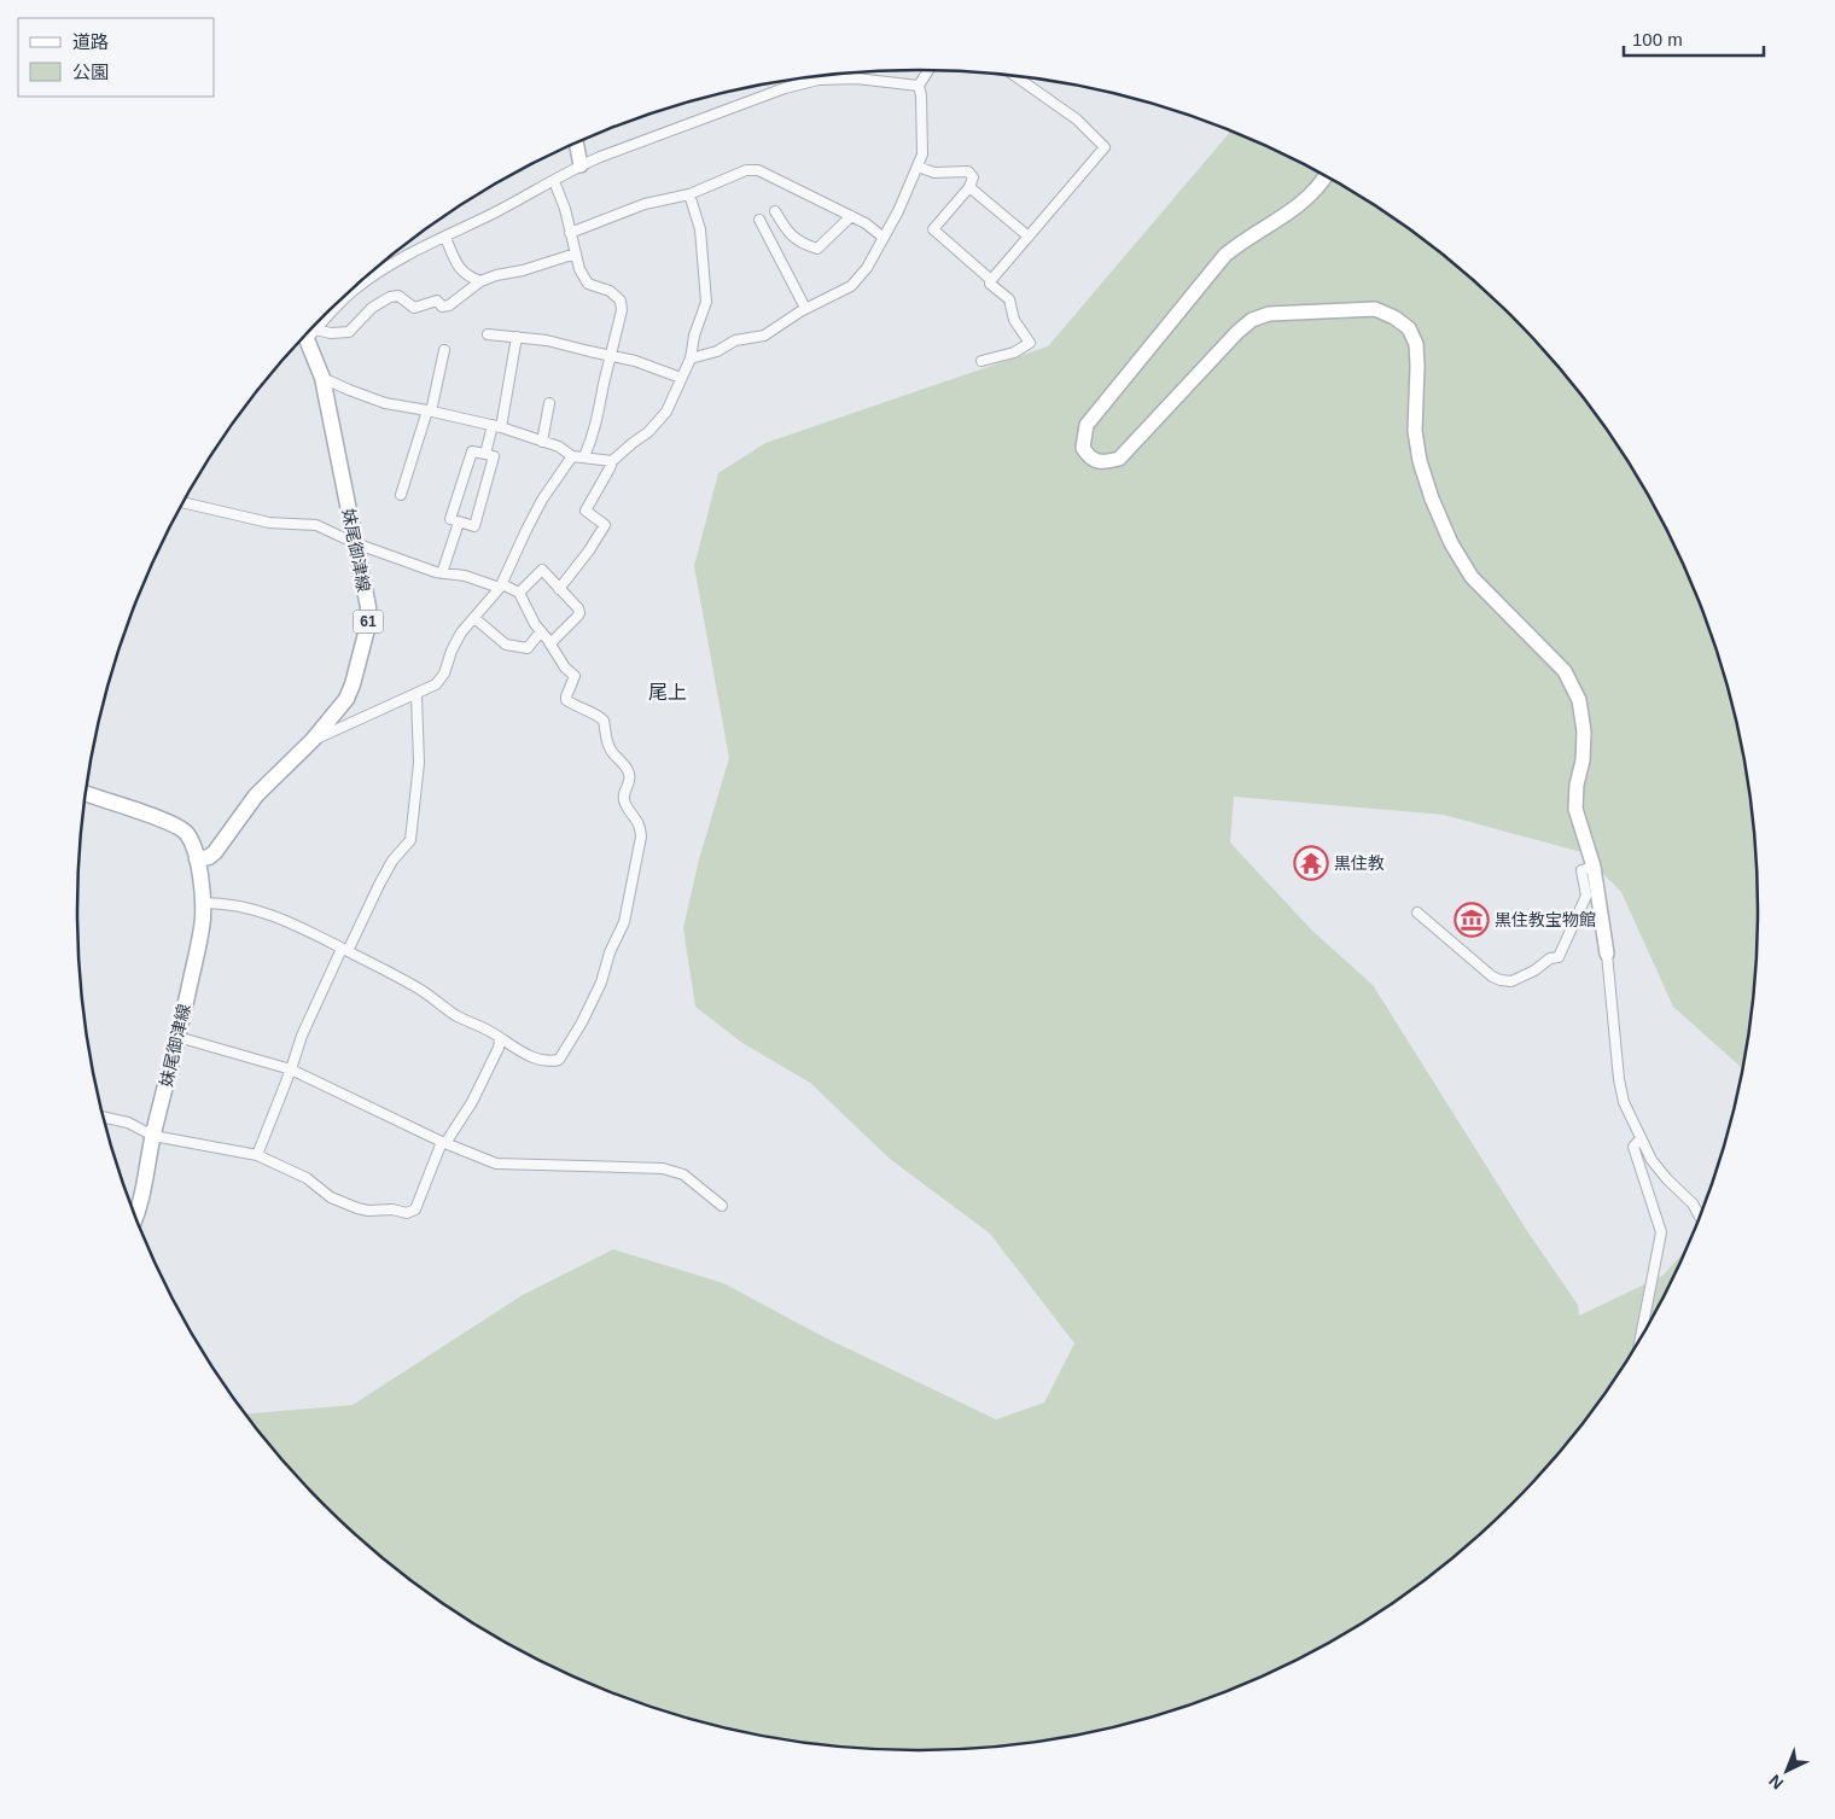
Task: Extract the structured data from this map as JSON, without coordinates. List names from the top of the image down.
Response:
{
  "streets": {
    "main road": ["妹尾御津線", "61"]
  },
  "districts": ["尾上"],
  "places": {
    "temple": ["黒住教"],
    "museum": ["黒住教宝物館"]
  },
  "legend": ["道路", "公園"],
  "scale_bar": "100 m",
  "north": "bottom left"
}
